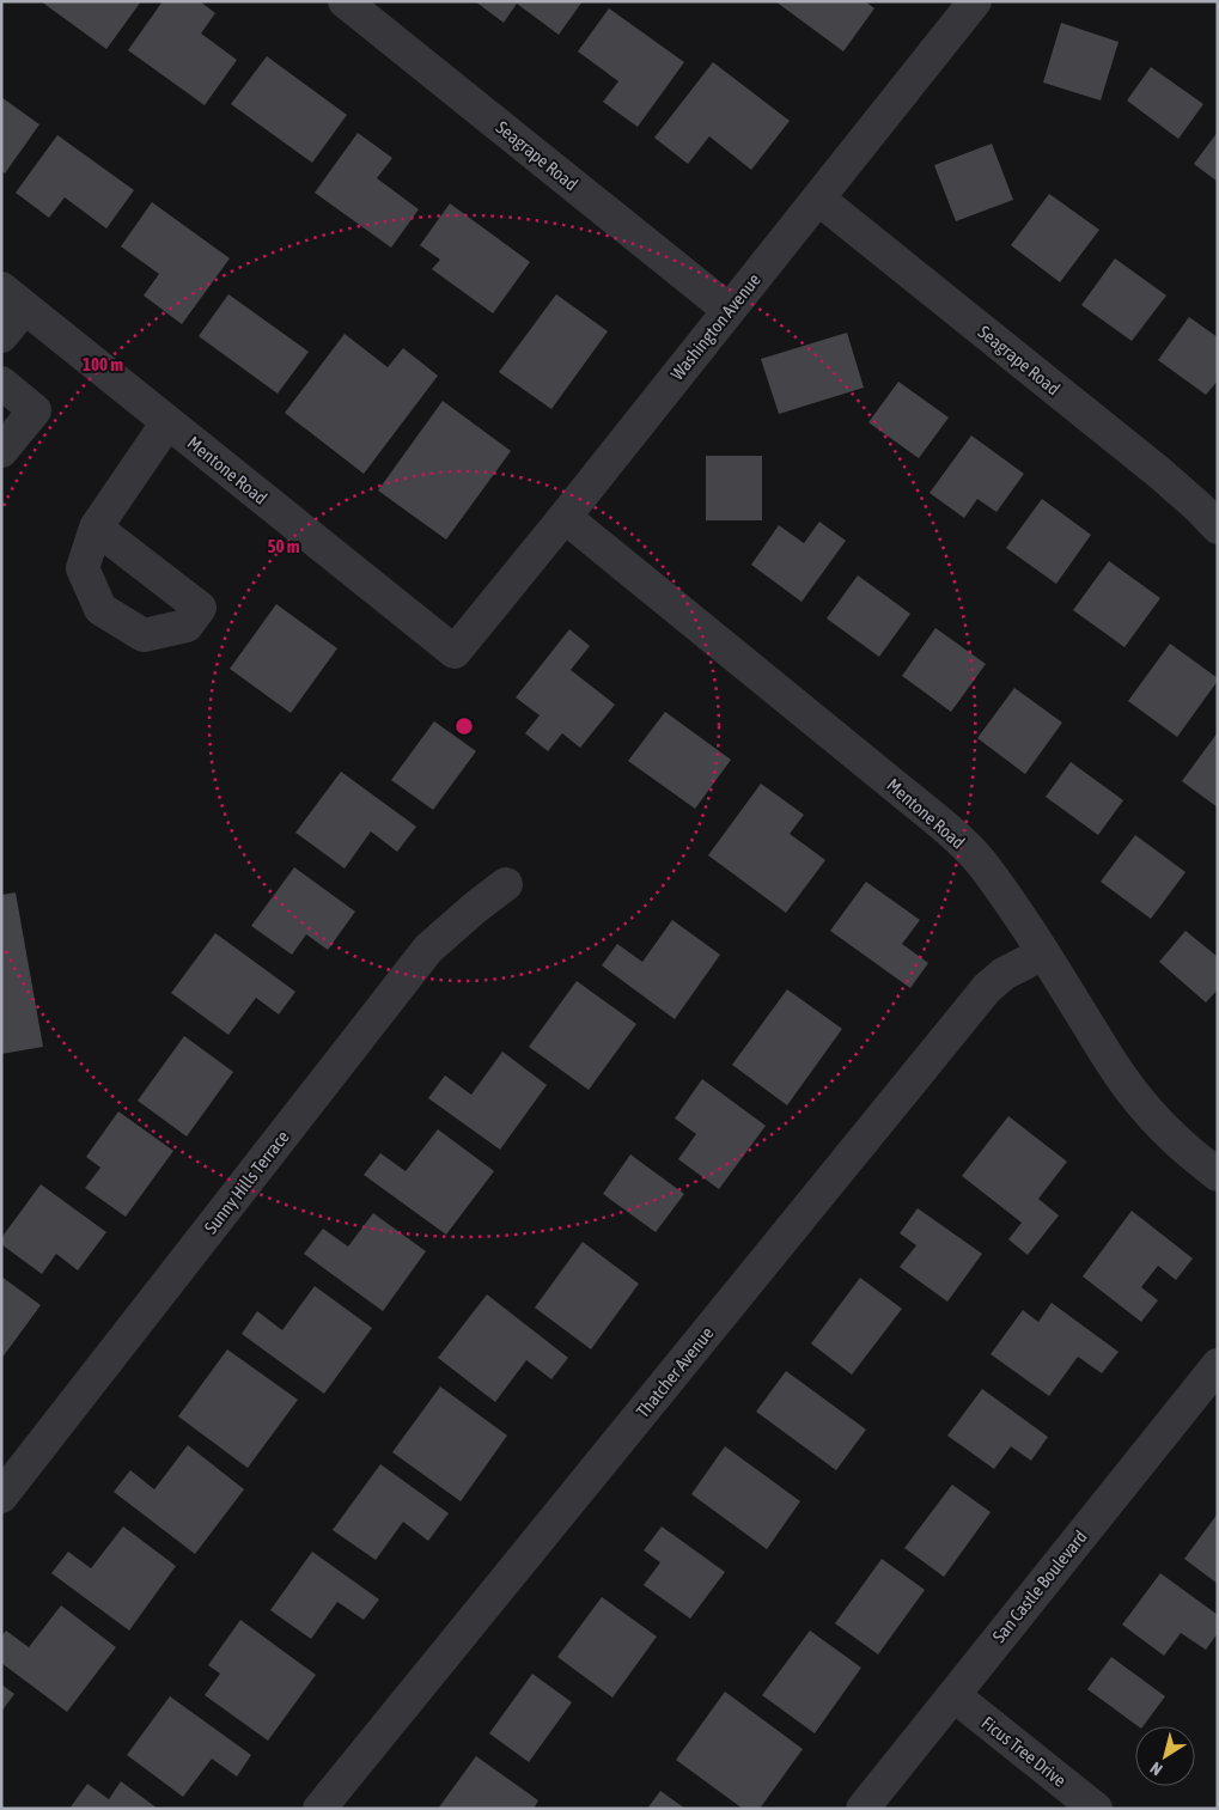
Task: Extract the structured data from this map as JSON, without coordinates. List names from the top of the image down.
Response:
{
  "streets": {
    "street": [
      "Seagrape Road",
      "Washington Avenue",
      "Mentone Road",
      "Sunny Hills Terrace",
      "Thatcher Avenue",
      "San Castle Boulevard",
      "Ficus Tree Drive"
    ]
  },
  "crossings": [
    ["Seagrape Road", "Washington Avenue"],
    ["Washington Avenue", "Mentone Road"],
    ["Mentone Road", "Thatcher Avenue"],
    ["San Castle Boulevard", "Ficus Tree Drive"]
  ],
  "north": "bottom left",
  "rings": ["100 m", "50 m"]
}
